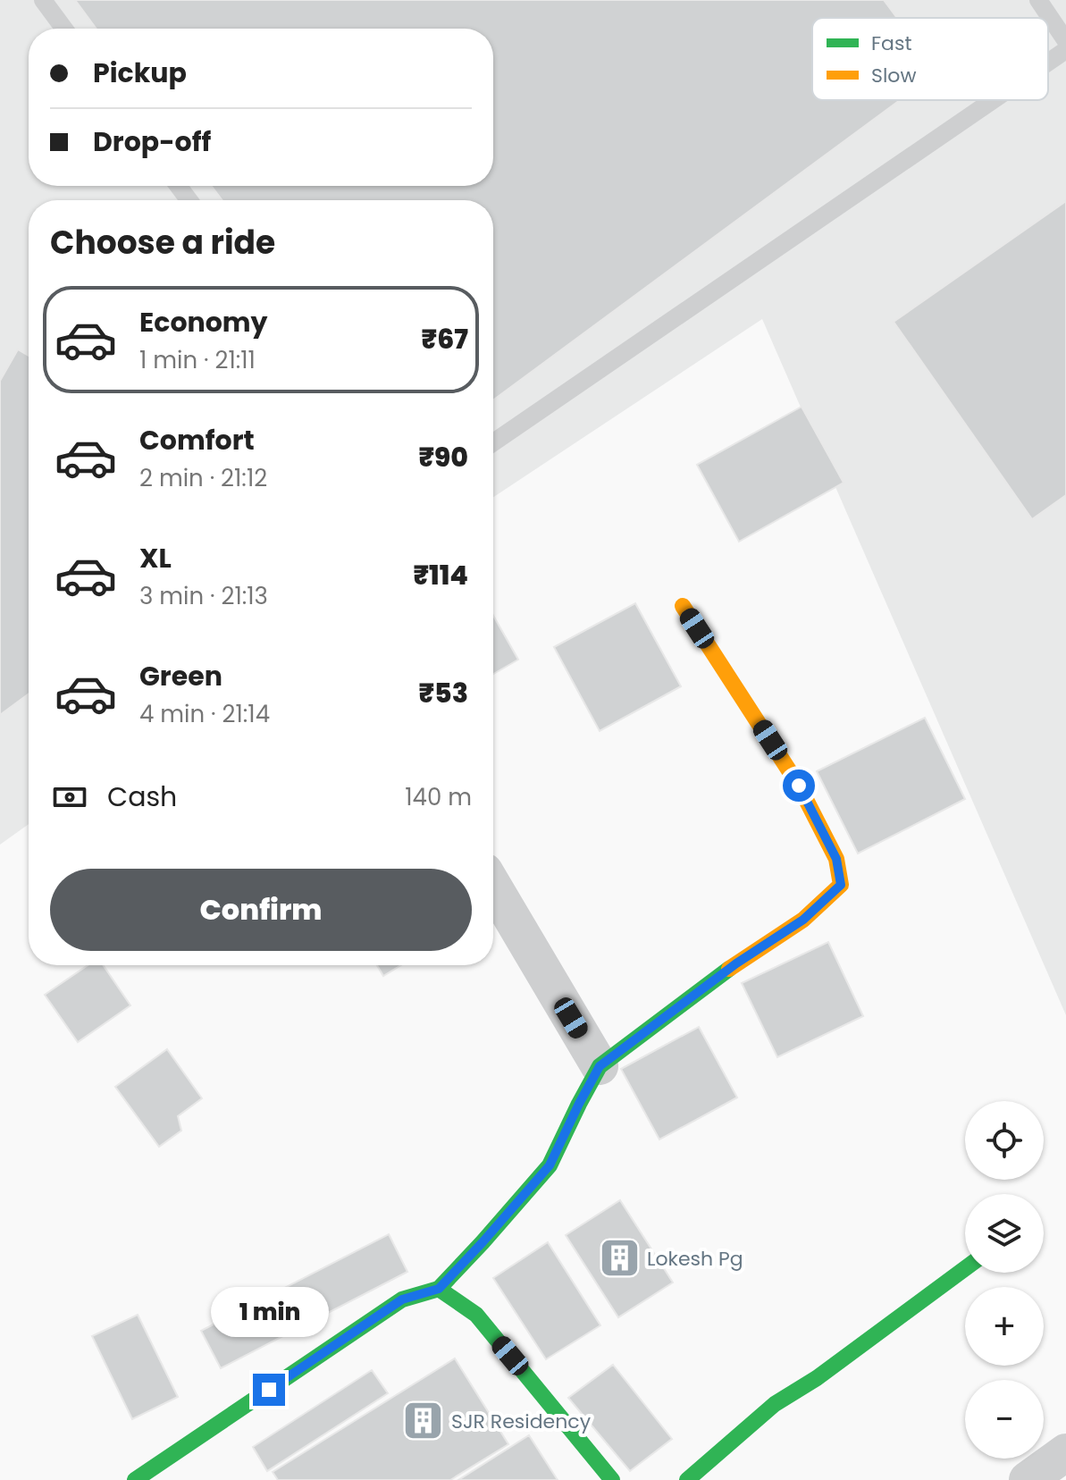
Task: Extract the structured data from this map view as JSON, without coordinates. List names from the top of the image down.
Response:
{
  "places": {
    "building": ["Lokesh Pg", "SJR Residency"]
  },
  "legend": ["Fast", "Slow"],
  "page": {
    "banner": ["Pickup", "Drop-off"],
    "heading": "Choose a ride",
    "list": [
      {
        "name": "Economy",
        "note": "1 min · 21:11",
        "value": "₹67"
      },
      {
        "name": "Comfort",
        "note": "2 min · 21:12",
        "value": "₹90"
      },
      {
        "name": "XL",
        "note": "3 min · 21:13",
        "value": "₹114"
      },
      {
        "name": "Green",
        "note": "4 min · 21:14",
        "value": "₹53"
      }
    ],
    "pay": ["Cash", "140 m"],
    "buttons": "Confirm",
    "map_buttons": ["+", "−"],
    "bubble": "1 min"
  }
}
